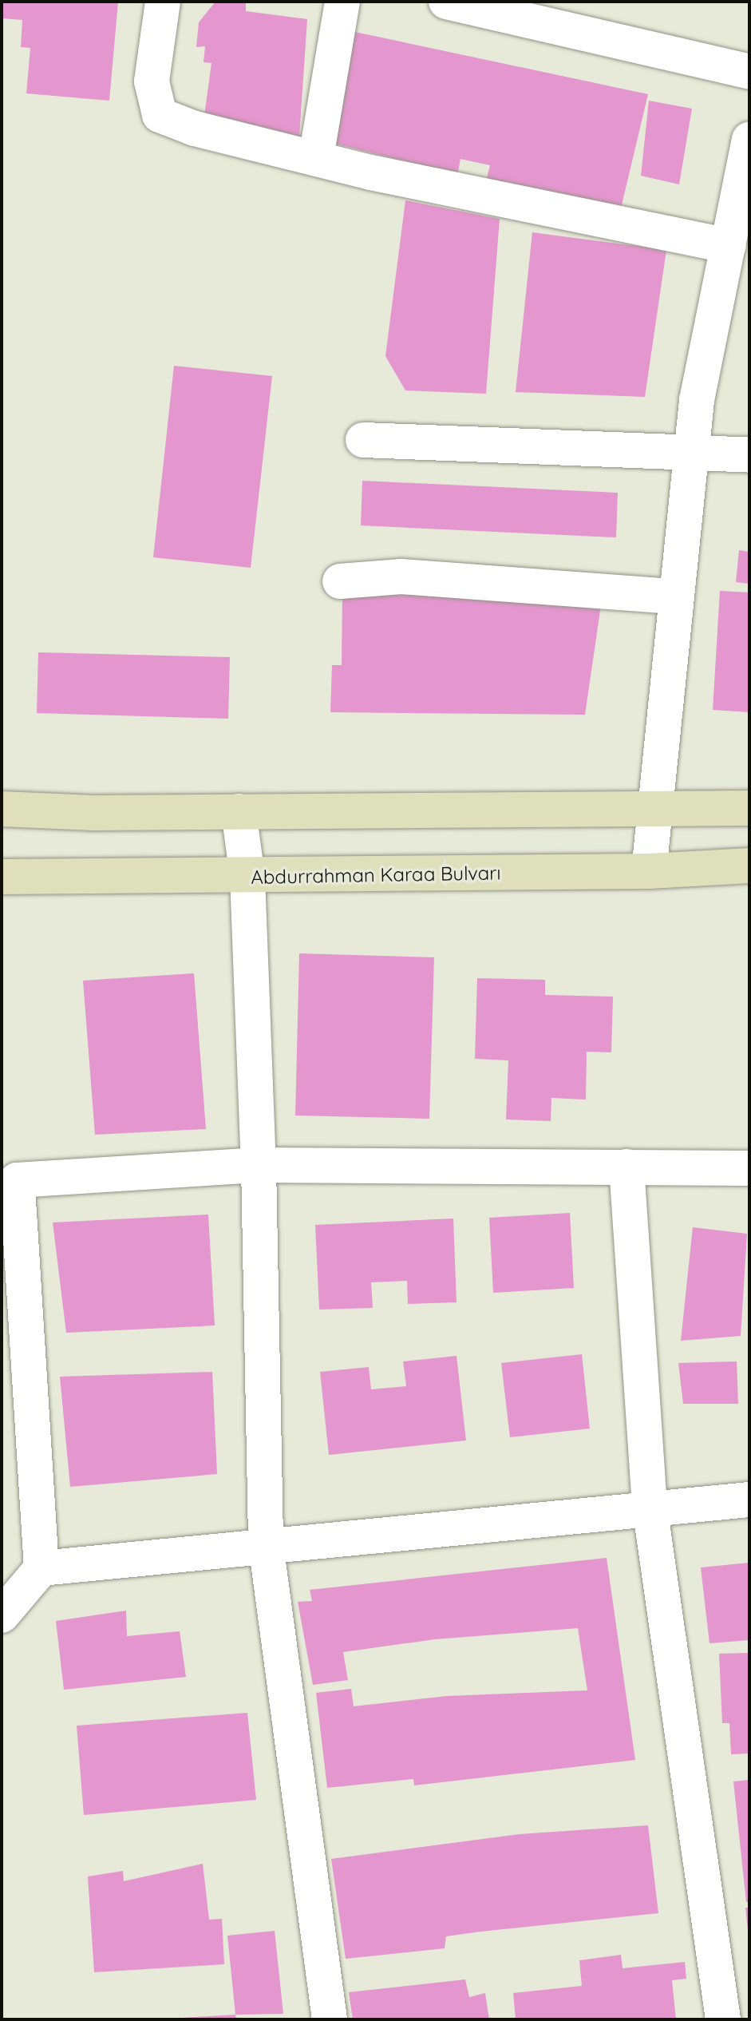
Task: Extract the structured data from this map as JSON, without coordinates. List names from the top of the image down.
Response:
{
  "streets": {
    "main road": ["Abdurrahman Karaa Bulvarı"]
  }
}
